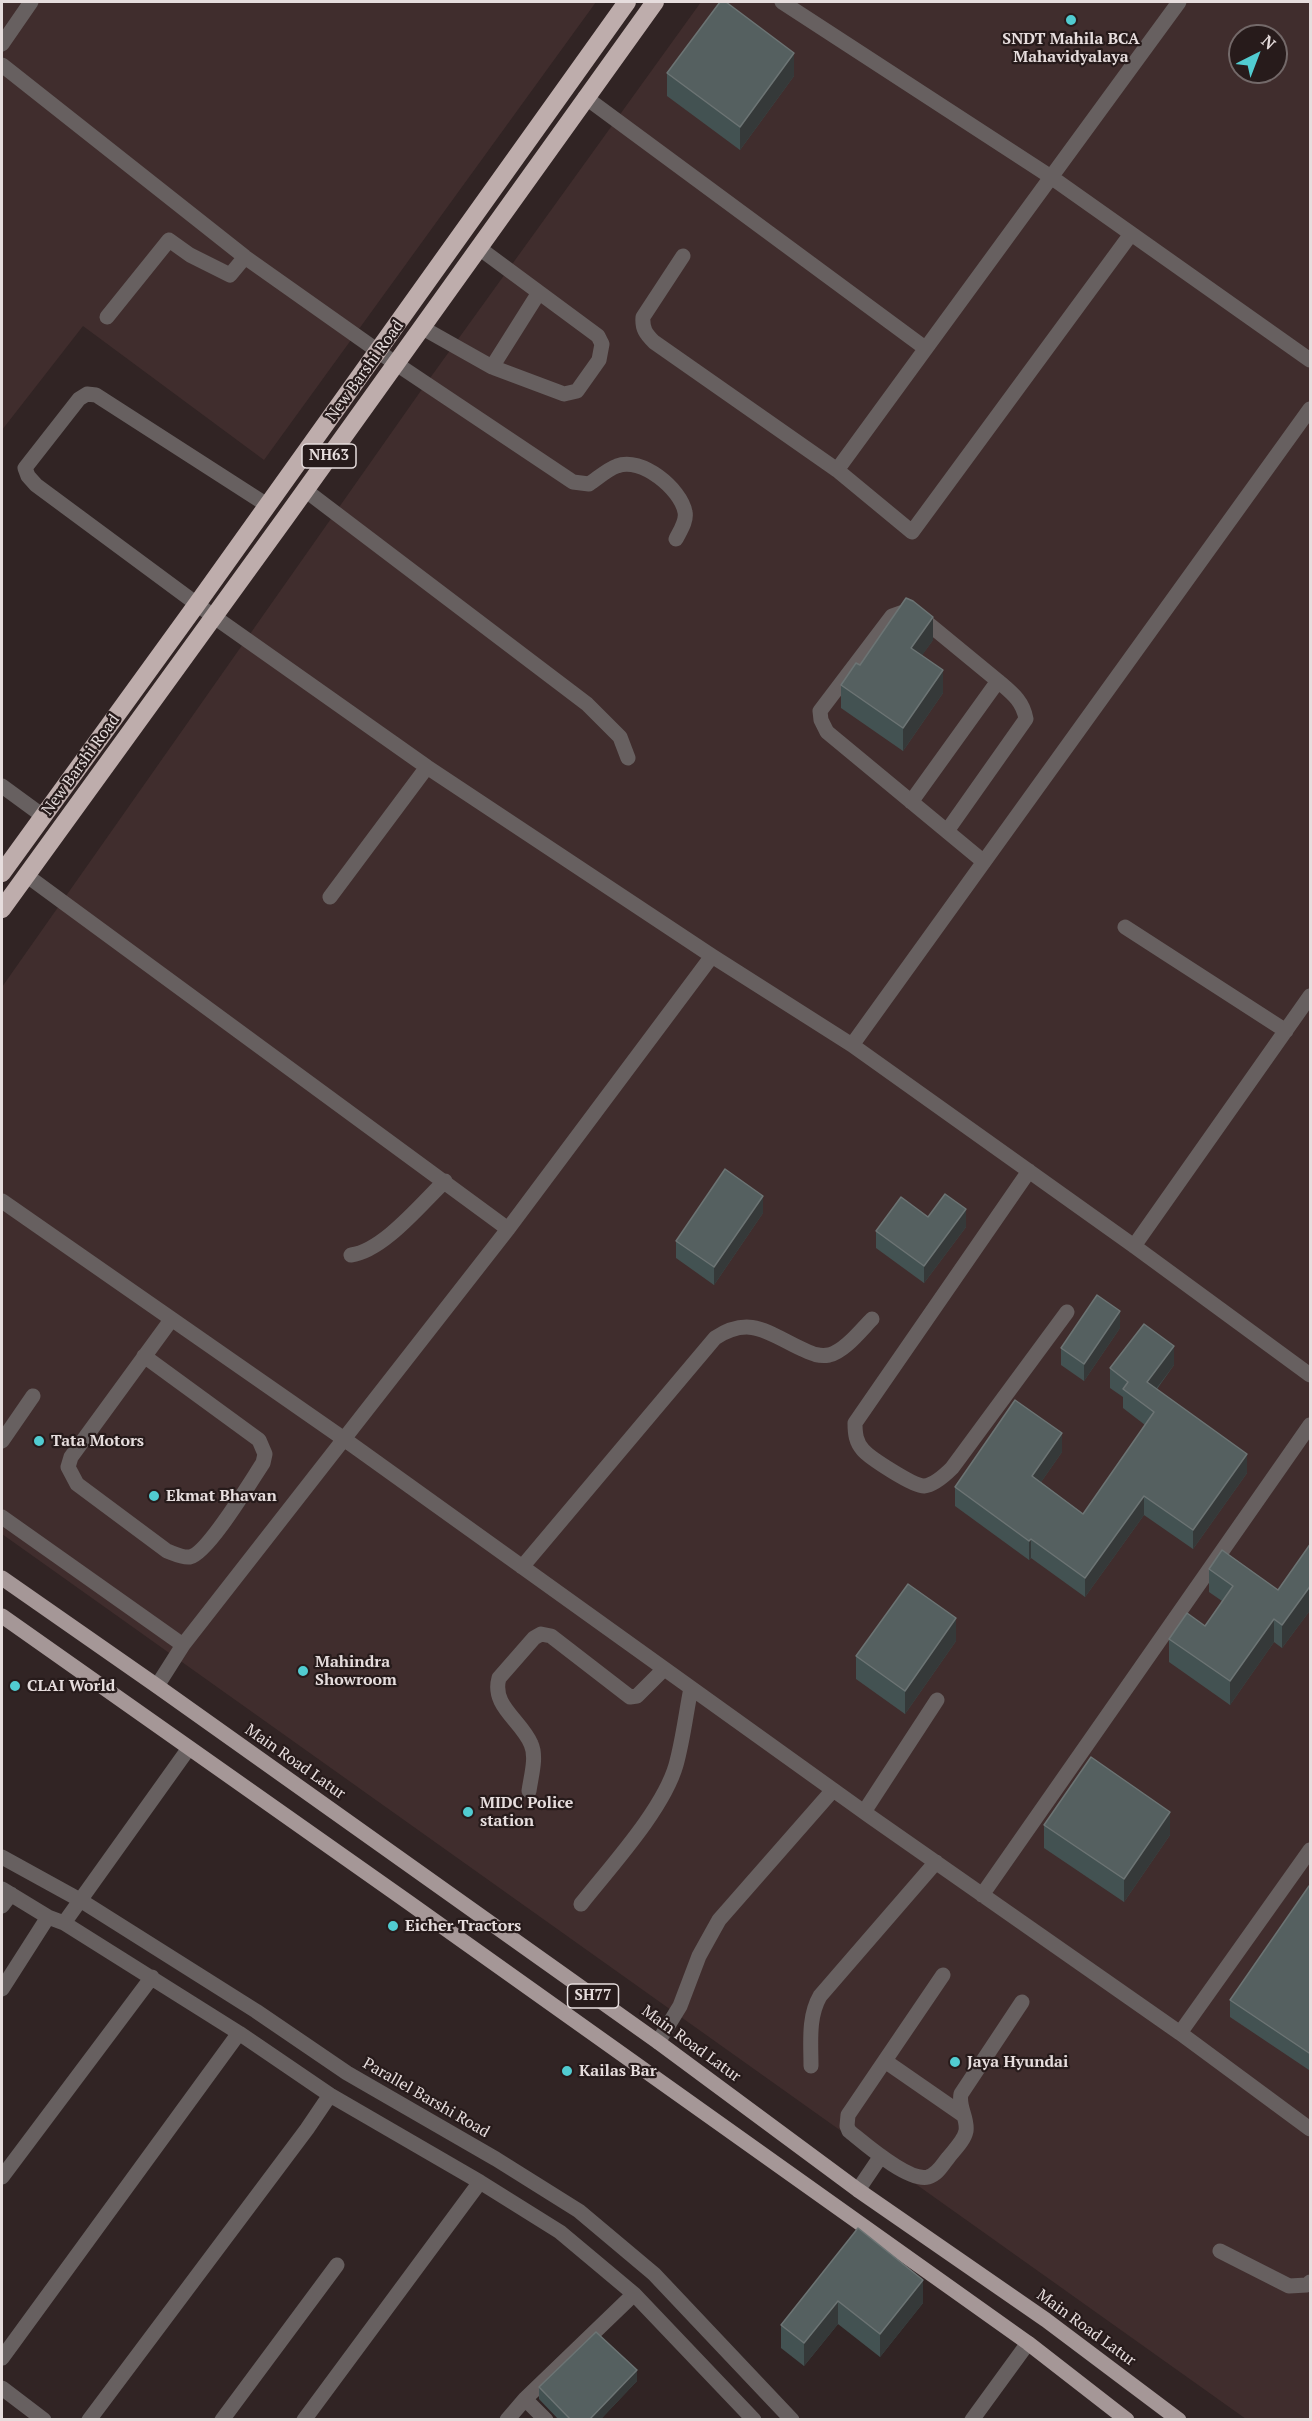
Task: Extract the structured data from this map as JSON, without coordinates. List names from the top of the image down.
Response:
{
  "streets": {
    "highway": ["New Barshi Road", "NH63"],
    "main road": ["Main Road Latur", "SH77"],
    "street": ["Parallel Barshi Road"]
  },
  "places": [
    "SNDT Mahila BCA Mahavidyalaya",
    "Tata Motors",
    "Ekmat Bhavan",
    "Mahindra Showroom",
    "CLAI World",
    "MIDC Police station",
    "Eicher Tractors",
    "Jaya Hyundai",
    "Kailas Bar"
  ],
  "north": "top right"
}
